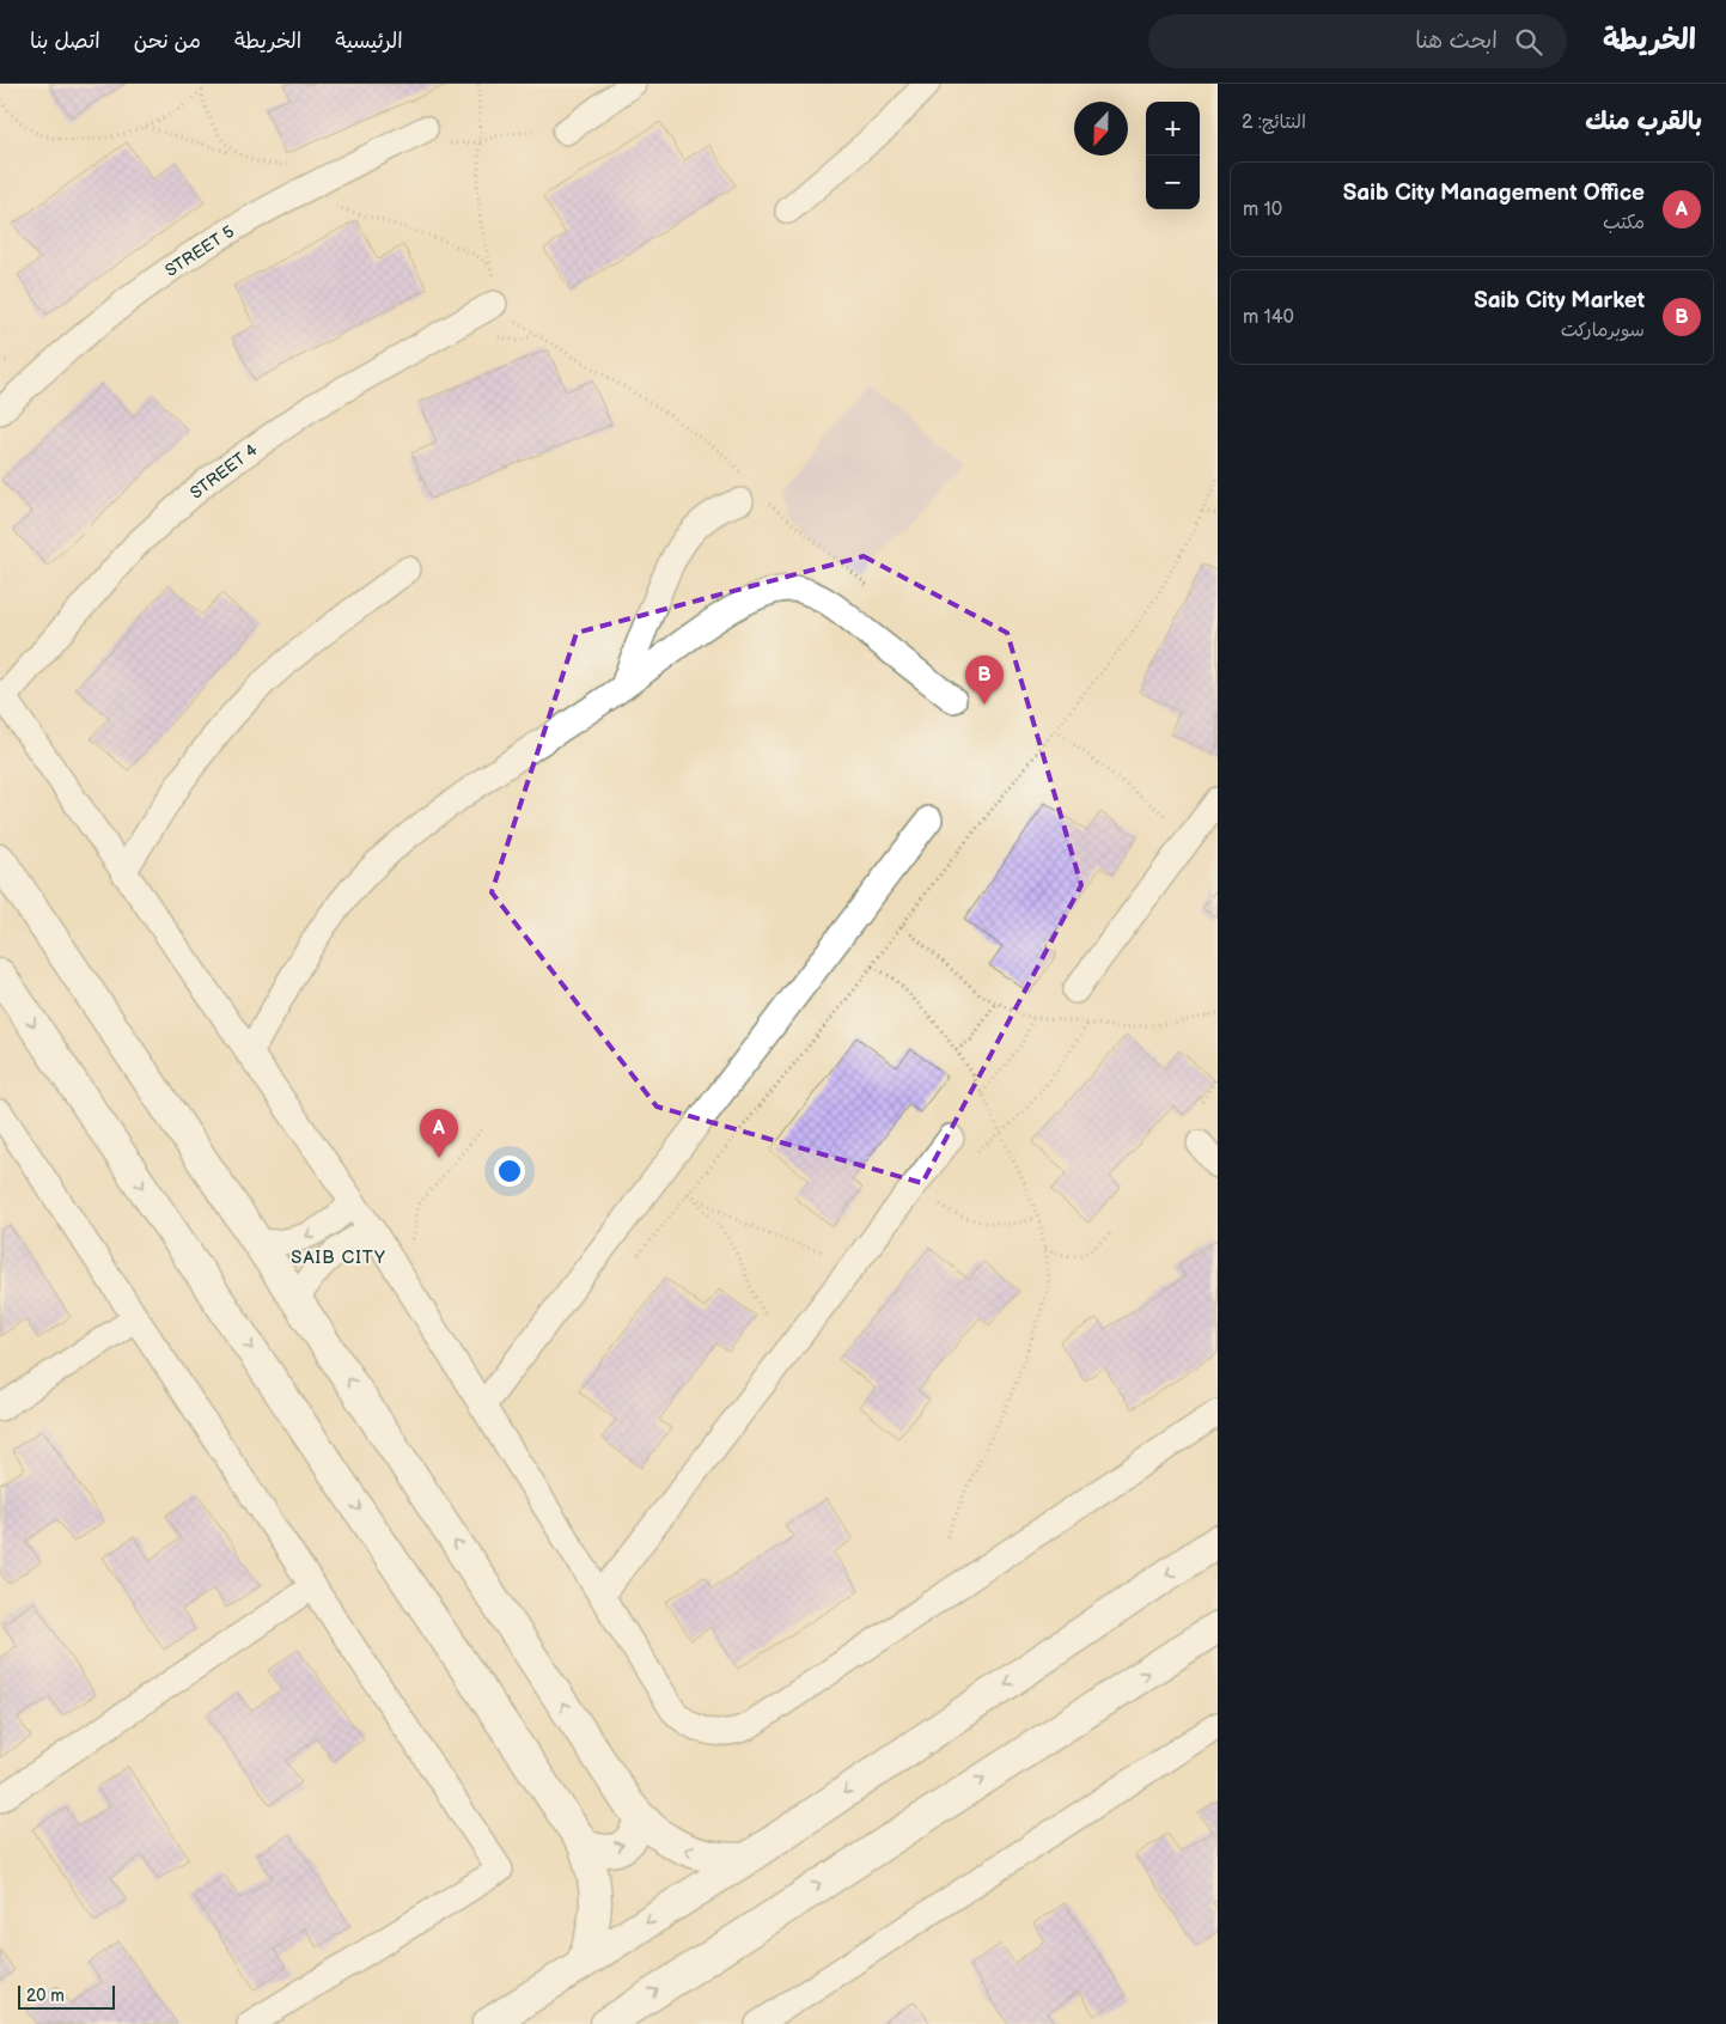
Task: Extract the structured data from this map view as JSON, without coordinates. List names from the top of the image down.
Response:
{
  "streets": {
    "street": ["STREET 5", "STREET 4"]
  },
  "districts": ["SAIB CITY"],
  "scale_bar": "20 m",
  "north": "bottom",
  "page": {
    "header": "الخريطة",
    "search": "ابحث هنا",
    "nav": [
      "الرئيسية",
      "الخريطة",
      "من نحن",
      "اتصل بنا"
    ],
    "heading": ["بالقرب منك", "النتائج: 2"],
    "map_buttons": ["+", "−"],
    "list": [
      {
        "mark": "A",
        "name": "Saib City Management Office",
        "note": "مكتب",
        "value": "10 m"
      },
      {
        "mark": "B",
        "name": "Saib City Market",
        "note": "سوبرماركت",
        "value": "140 m"
      }
    ],
    "pins": ["B", "A"],
    "scale": "20 m"
  }
}
